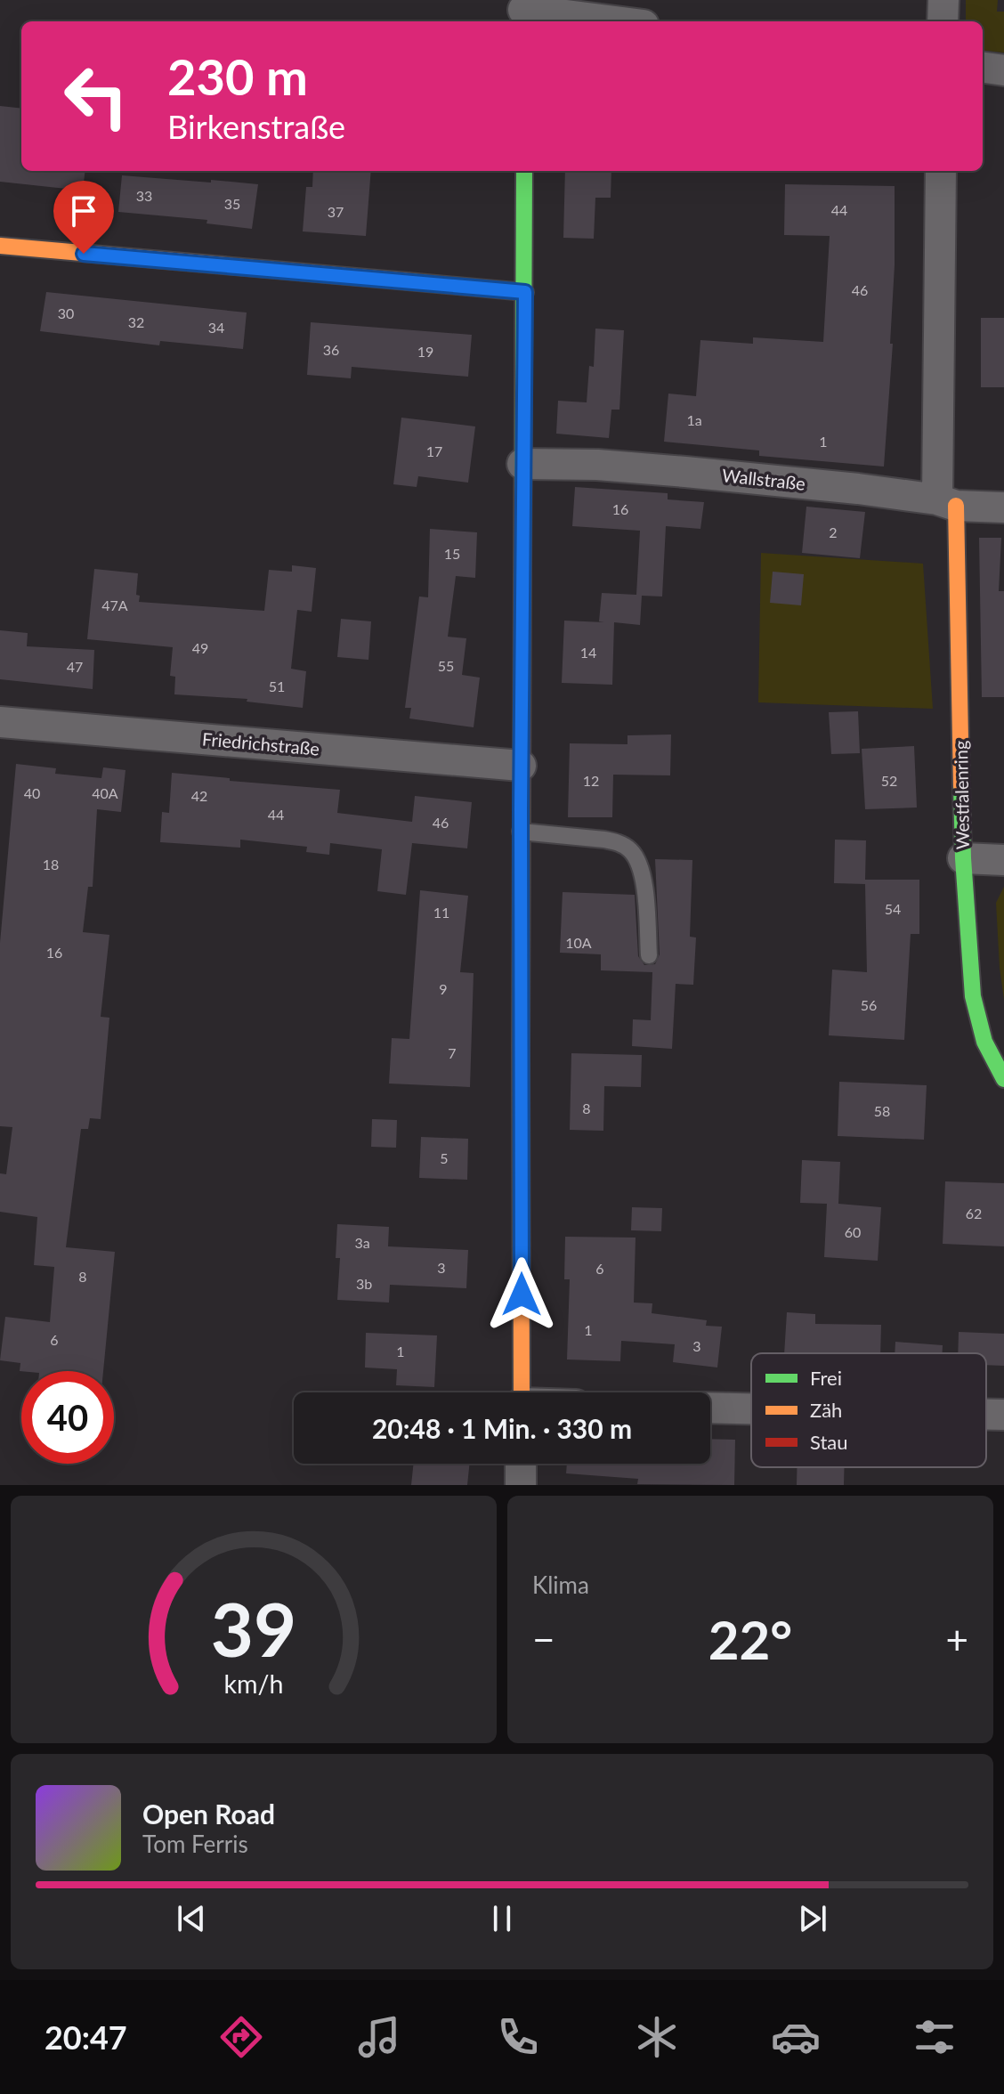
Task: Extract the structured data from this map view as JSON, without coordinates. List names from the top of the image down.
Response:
{
  "streets": {
    "street": ["Wallstraße", "Friedrichstraße", "Westfalenring"]
  },
  "crossings": [
    ["Wallstraße", "Westfalenring"]
  ],
  "house_numbers": [
    "33",
    "35",
    "44",
    "37",
    "46",
    "30",
    "32",
    "34",
    "36",
    "19",
    "1a",
    "1",
    "17",
    "16",
    "2",
    "15",
    "47A",
    "49",
    "14",
    "55",
    "47",
    "51",
    "12",
    "52",
    "40",
    "40A",
    "42",
    "44",
    "46",
    "18",
    "54",
    "11",
    "10A",
    "16",
    "9",
    "56",
    "7",
    "8",
    "58",
    "5",
    "62",
    "60",
    "3a",
    "3",
    "6",
    "8",
    "3b",
    "1",
    "6",
    "3",
    "1"
  ],
  "legend": ["Frei", "Zäh", "Stau"],
  "page": {
    "turn": ["230 m", "Birkenstraße"],
    "limit": "40",
    "trip": "20:48 · 1 Min. · 330 m",
    "tile": "Klima",
    "heat": ["−", "22°", "+"],
    "song": ["Open Road", "Tom Ferris"],
    "tabs": "20:47",
    "gauge": ["39", "km/h"]
  }
}
